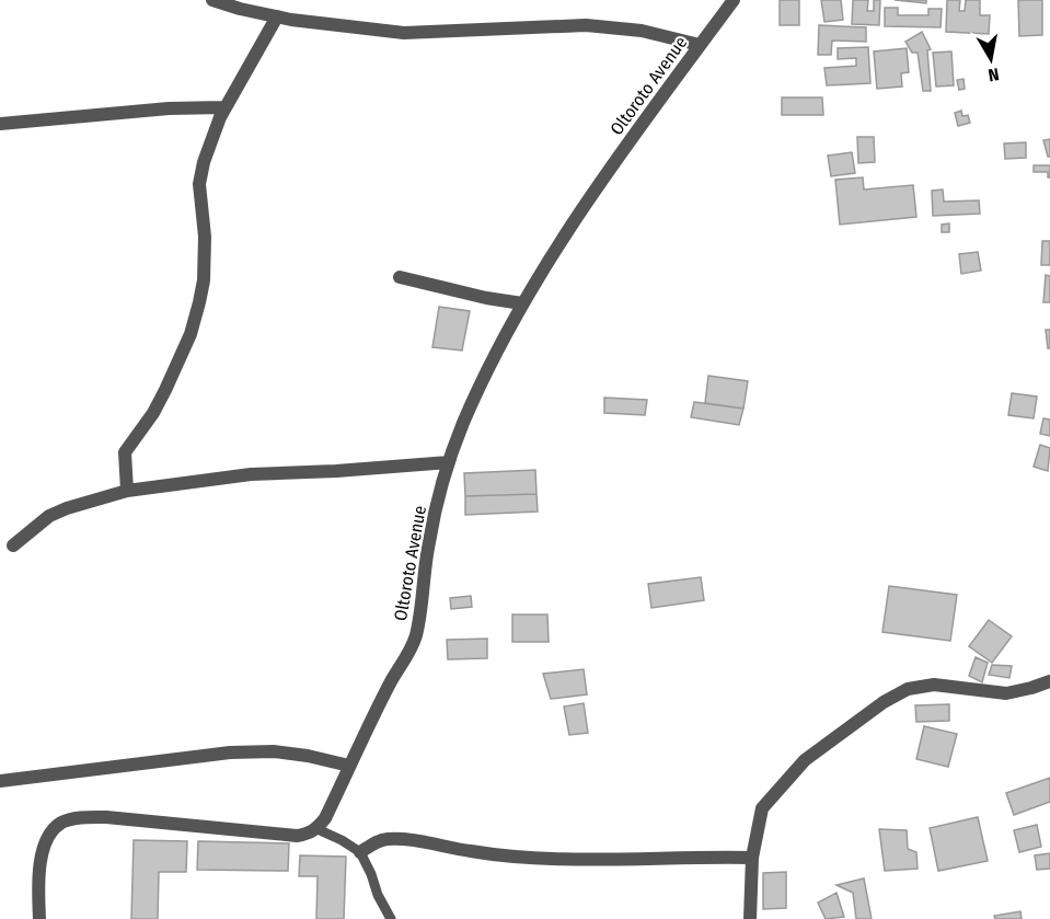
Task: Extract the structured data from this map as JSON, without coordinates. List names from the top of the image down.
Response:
{
  "streets": {
    "street": ["Oltoroto Avenue"]
  },
  "north": "bottom"
}
